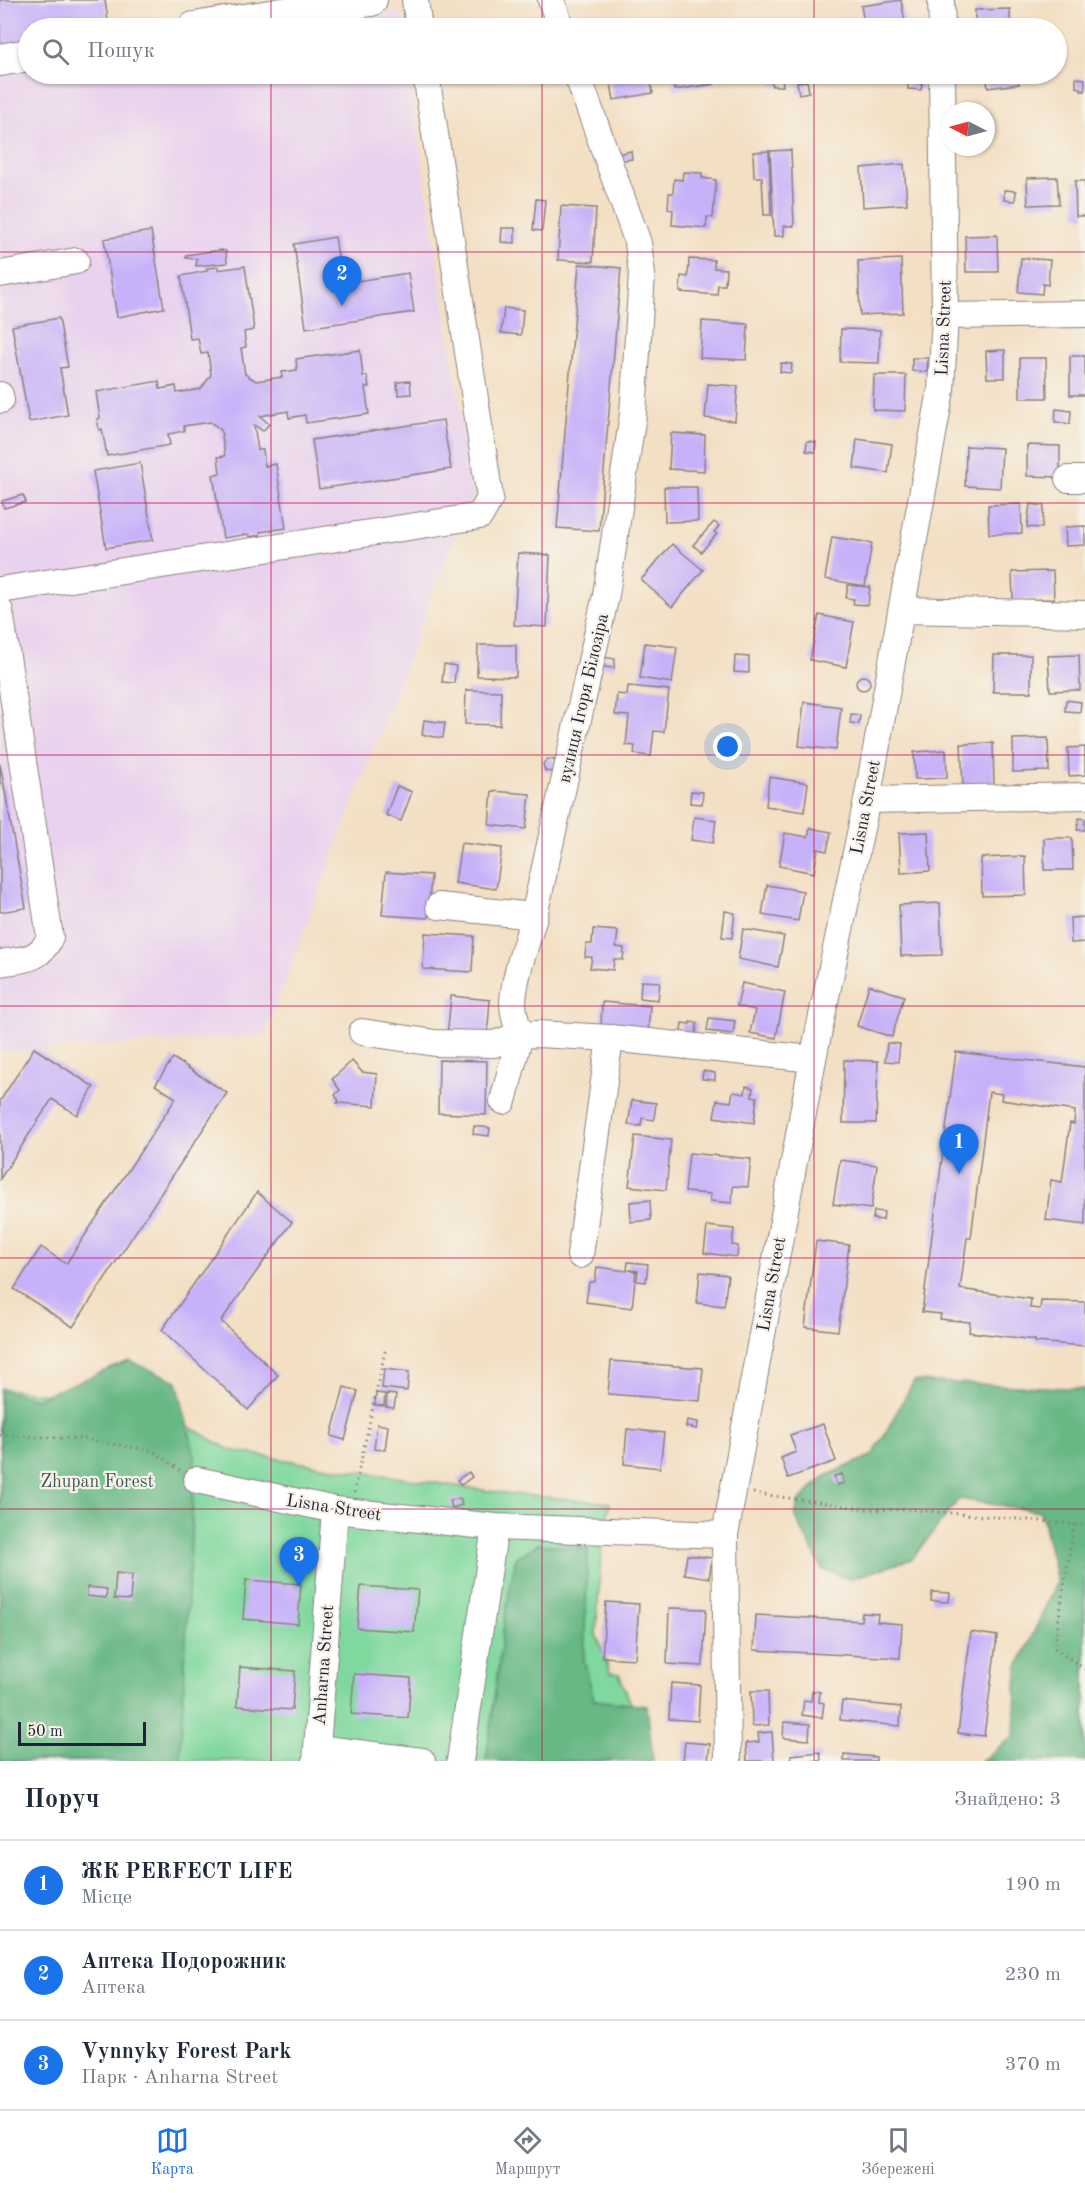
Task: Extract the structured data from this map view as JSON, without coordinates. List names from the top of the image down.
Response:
{
  "streets": {
    "street": ["Lisna Street", "вулиця Ігоря Білозіра", "Anharna Street"]
  },
  "crossings": [
    ["Lisna Street", "Anharna Street"]
  ],
  "parks": ["Zhupan Forest"],
  "scale_bar": "50 m",
  "north": "left",
  "page": {
    "search": "Пошук",
    "pins": ["2", "1", "3"],
    "scale": "50 m",
    "heading": ["Поруч", "Знайдено: 3"],
    "list": [
      {
        "mark": "1",
        "name": "ЖК PERFECT LIFE",
        "note": "Місце",
        "value": "190 m"
      },
      {
        "mark": "2",
        "name": "Аптека Подорожник",
        "note": "Аптека",
        "value": "230 m"
      },
      {
        "mark": "3",
        "name": "Vynnyky Forest Park",
        "note": "Парк · Anharna Street",
        "value": "370 m"
      }
    ],
    "nav": ["Карта", "Маршрут", "Збережені"]
  }
}
